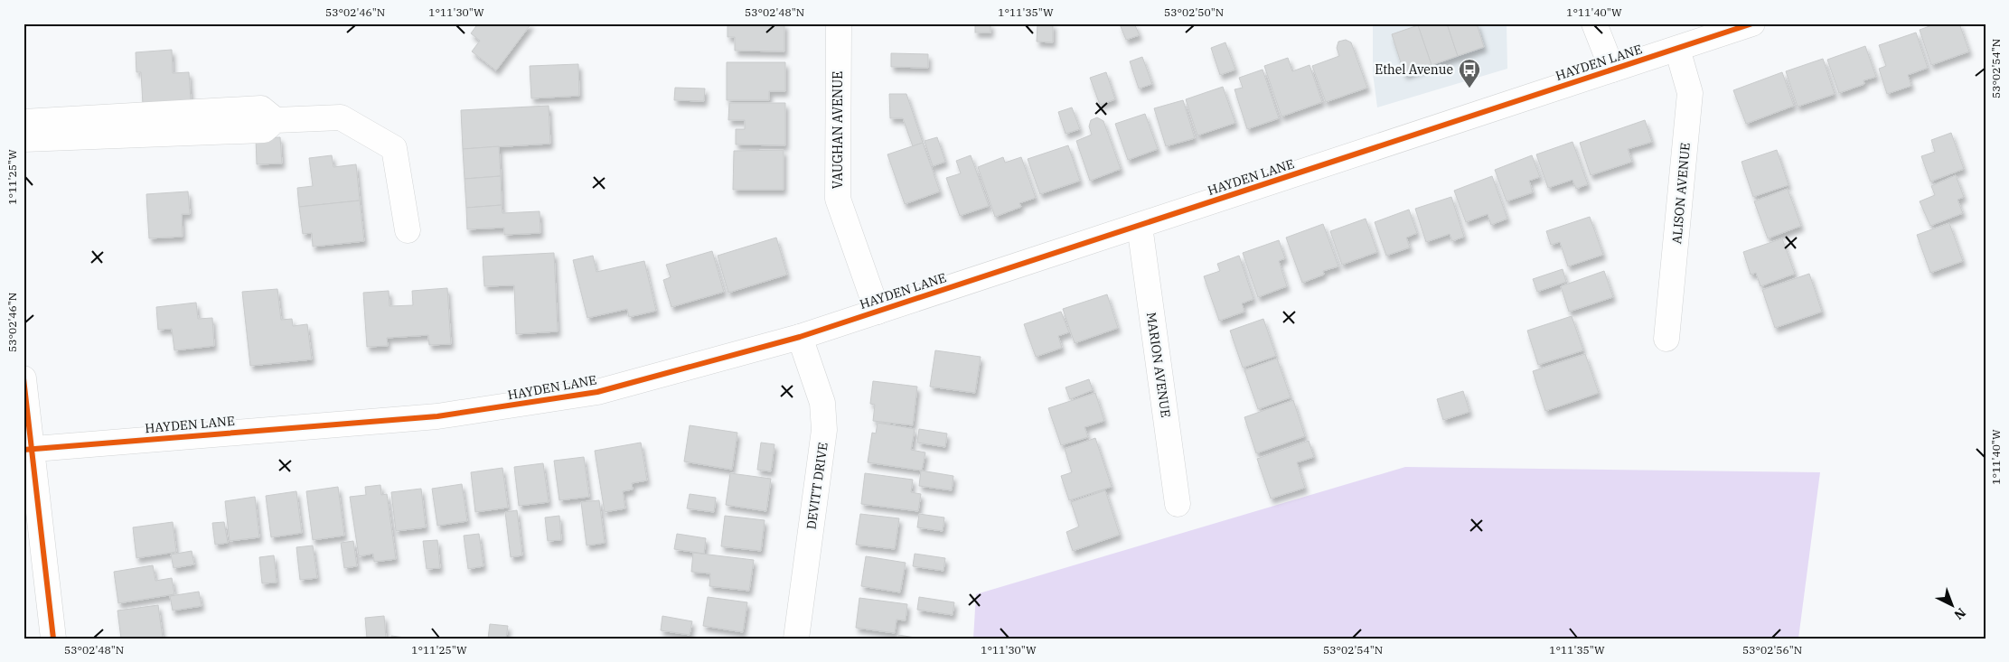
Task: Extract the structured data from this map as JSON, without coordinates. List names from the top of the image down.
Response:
{
  "streets": {
    "street": [
      "HAYDEN LANE",
      "VAUGHAN AVENUE",
      "ALISON AVENUE",
      "MARION AVENUE",
      "DEVITT DRIVE"
    ]
  },
  "crossings": [
    ["HAYDEN LANE", "VAUGHAN AVENUE"],
    ["HAYDEN LANE", "ALISON AVENUE"],
    ["HAYDEN LANE", "MARION AVENUE"],
    ["HAYDEN LANE", "DEVITT DRIVE"]
  ],
  "places": {
    "bus stop": ["Ethel Avenue"]
  },
  "north": "bottom right",
  "coordinates": [
    "53°02'46\"N",
    "1°11'30\"W",
    "53°02'48\"N",
    "1°11'35\"W",
    "53°02'50\"N",
    "1°11'40\"W",
    "53°02'54\"N",
    "1°11'25\"W",
    "53°02'56\"N"
  ]
}
